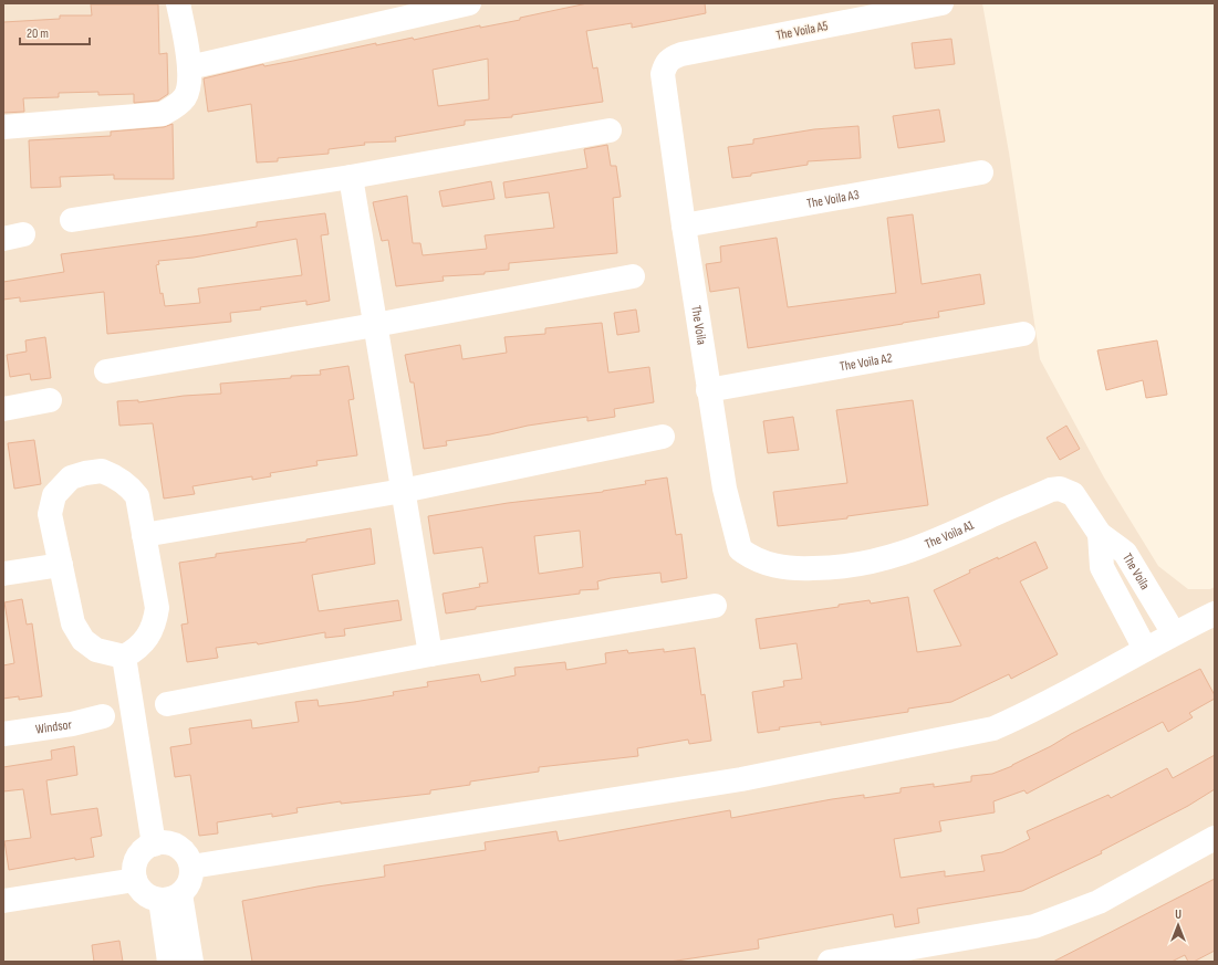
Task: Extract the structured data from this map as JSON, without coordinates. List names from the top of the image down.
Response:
{
  "streets": {
    "street": [
      "The Voila A5",
      "The Voila A3",
      "The Voila",
      "The Voila A2",
      "The Voila A1",
      "Windsor"
    ]
  },
  "crossings": [
    ["The Voila A5", "The Voila"],
    ["The Voila A3", "The Voila"],
    ["The Voila", "The Voila A2"],
    ["The Voila", "The Voila A1"]
  ],
  "scale_bar": "20 m",
  "north": "top"
}
